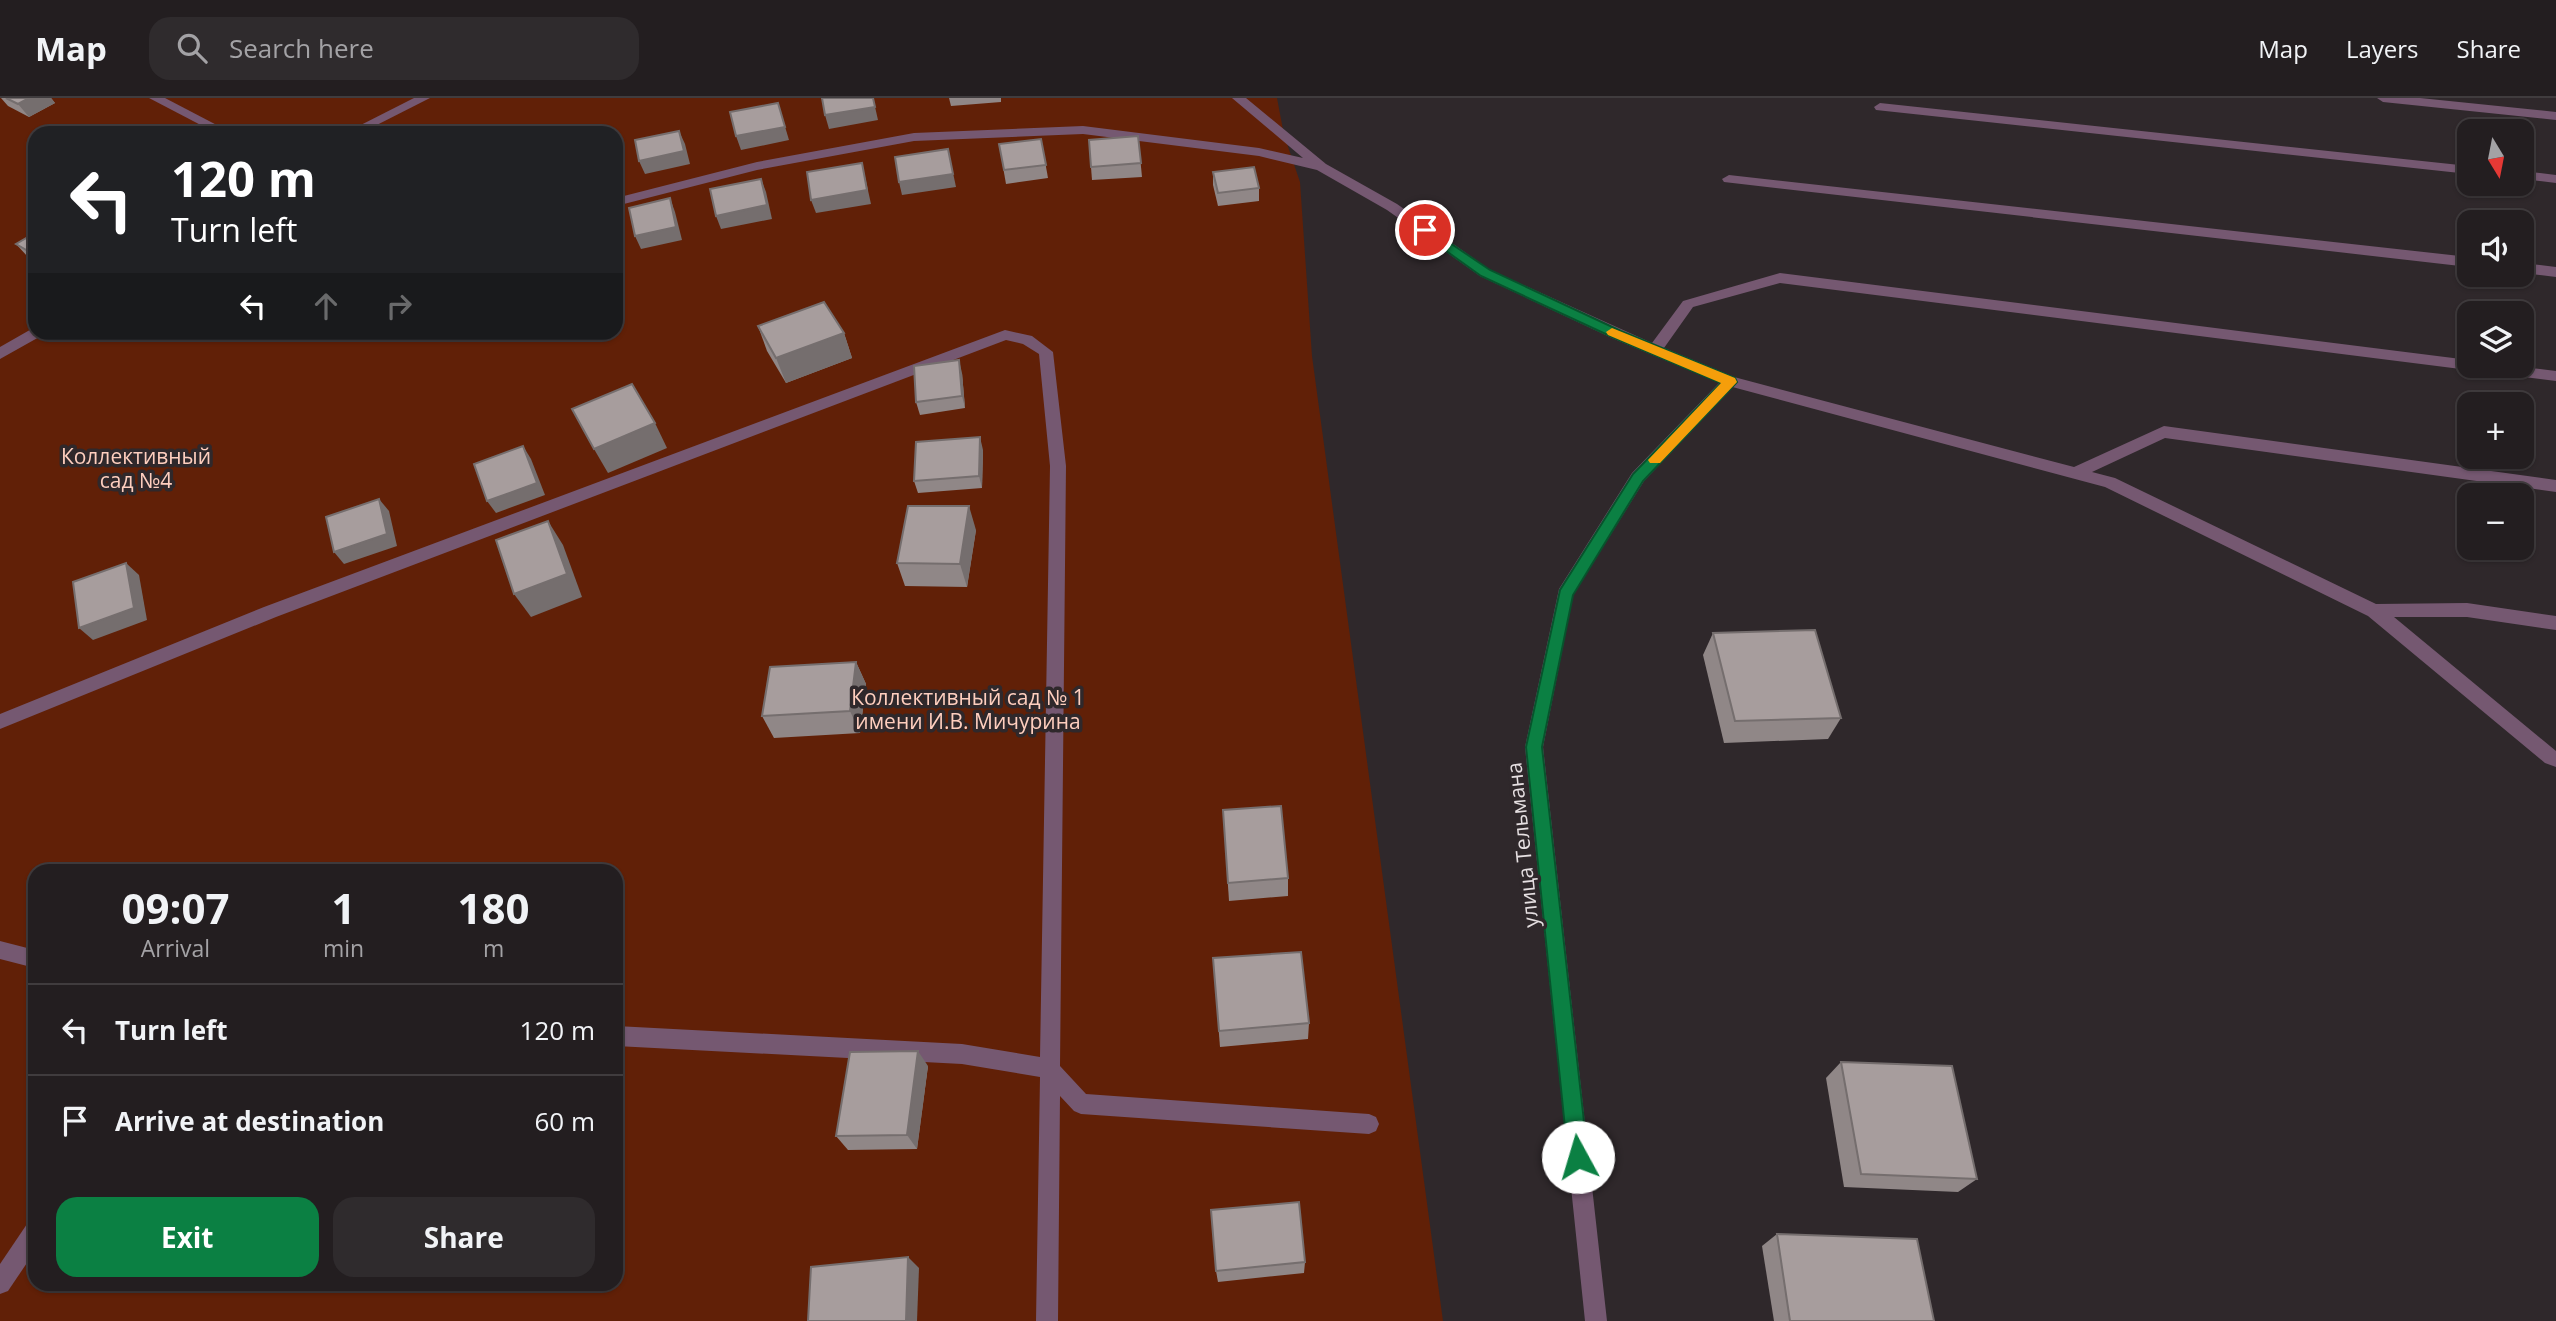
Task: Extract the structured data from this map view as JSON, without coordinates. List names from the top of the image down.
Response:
{
  "streets": {
    "street": ["улица Тельмана"]
  },
  "parks": ["Коллективный сад №4", "Коллективный сад № 1 имени И.В. Мичурина"],
  "north": "bottom",
  "page": {
    "header": "Map",
    "search": "Search here",
    "nav": ["Map", "Layers", "Share"],
    "map_buttons": ["+", "−"],
    "turn": ["120 m", "Turn left"],
    "eta": [
      "09:07",
      "Arrival",
      "1",
      "min",
      "180",
      "m"
    ],
    "list": [
      {
        "name": "Turn left",
        "value": "120 m"
      },
      {
        "name": "Arrive at destination",
        "value": "60 m"
      }
    ],
    "buttons": ["Exit", "Share"]
  }
}
